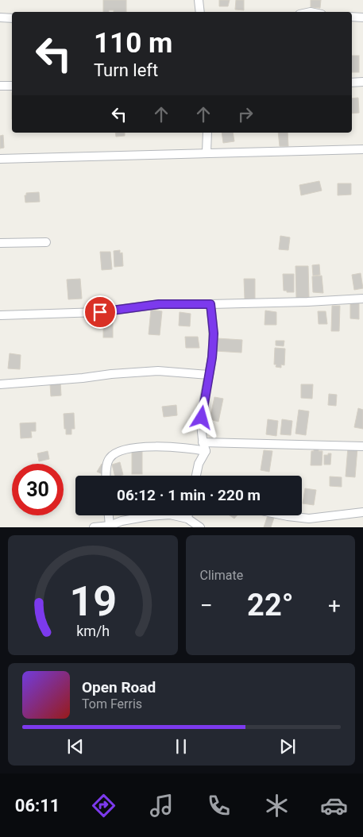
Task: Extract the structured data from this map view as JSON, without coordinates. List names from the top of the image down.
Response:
{
  "page": {
    "turn": ["110 m", "Turn left"],
    "limit": "30",
    "trip": "06:12 · 1 min · 220 m",
    "tile": "Climate",
    "heat": ["−", "22°", "+"],
    "song": ["Open Road", "Tom Ferris"],
    "tabs": "06:11",
    "gauge": ["19", "km/h"]
  }
}
